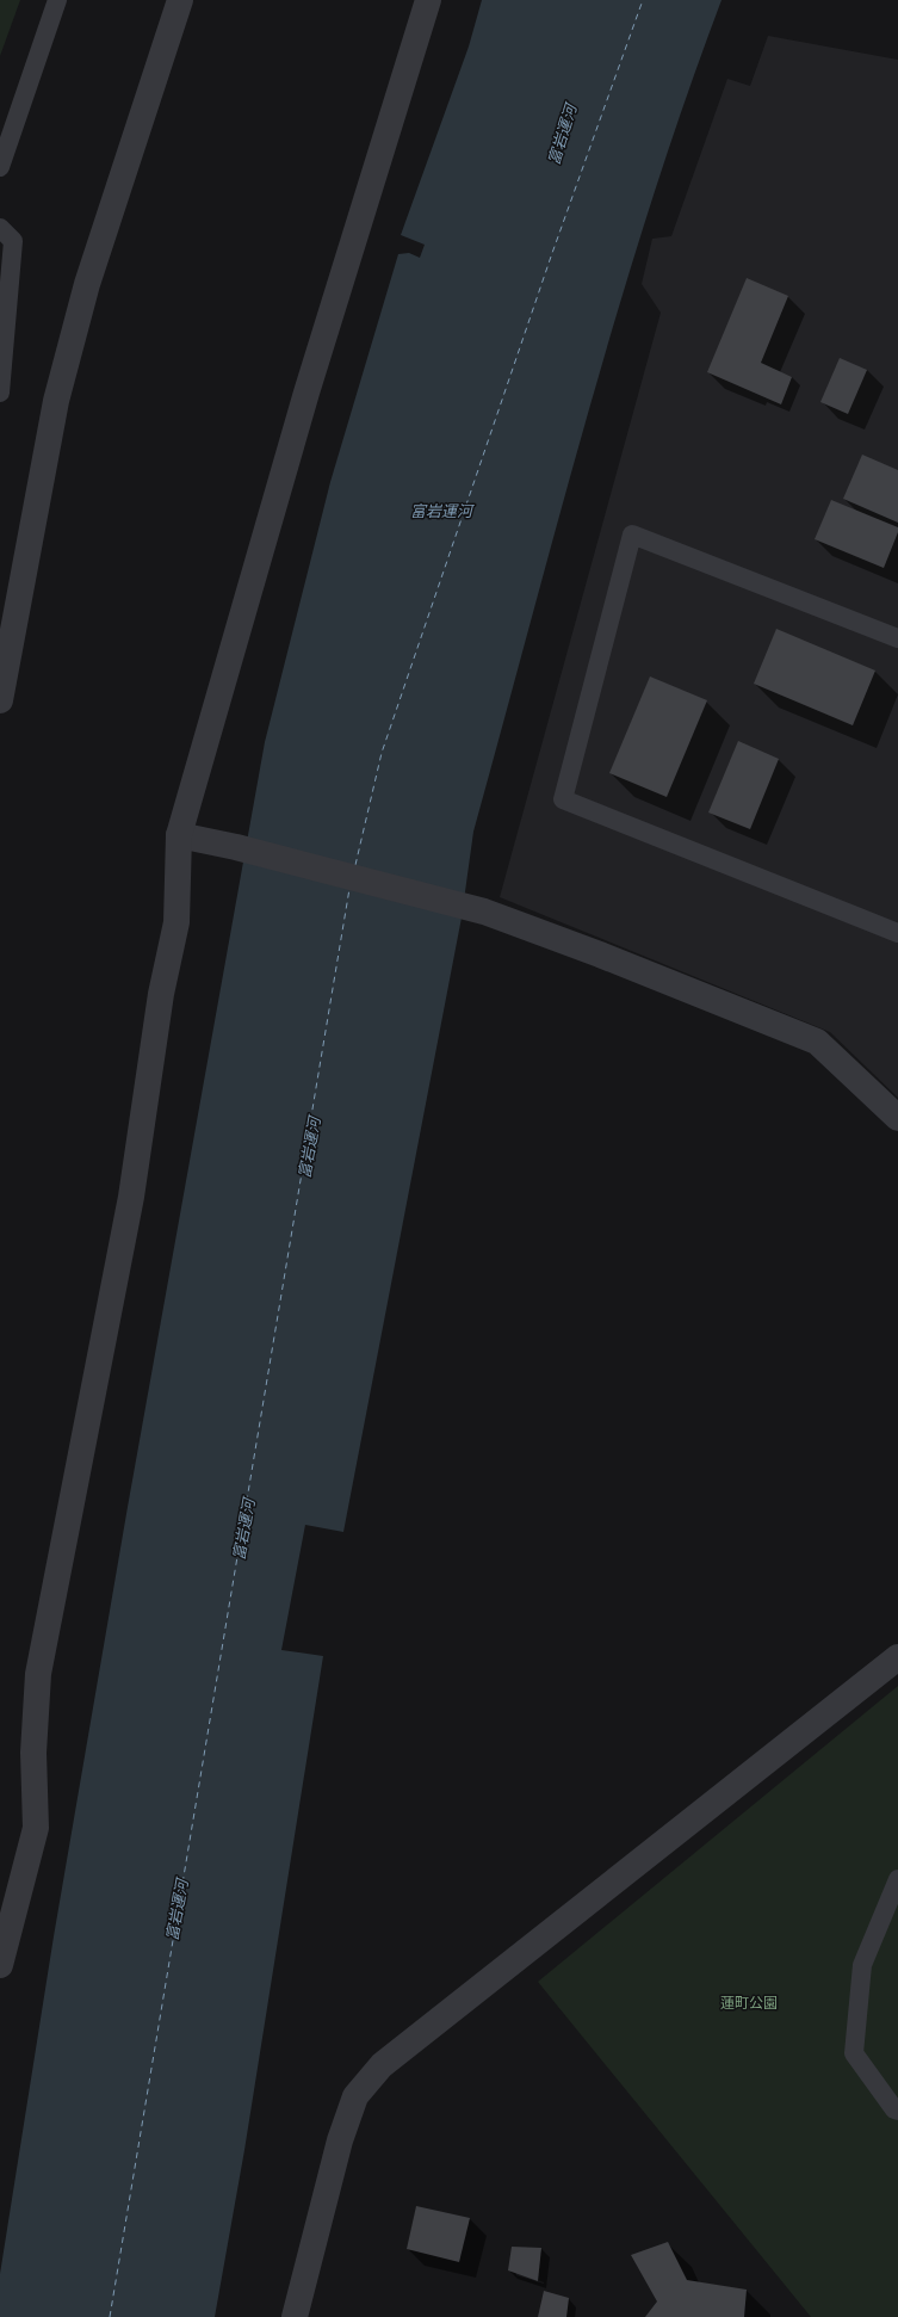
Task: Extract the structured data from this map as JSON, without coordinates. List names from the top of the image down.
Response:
{
  "water": ["富岩運河"],
  "parks": ["蓮町公園"]
}
